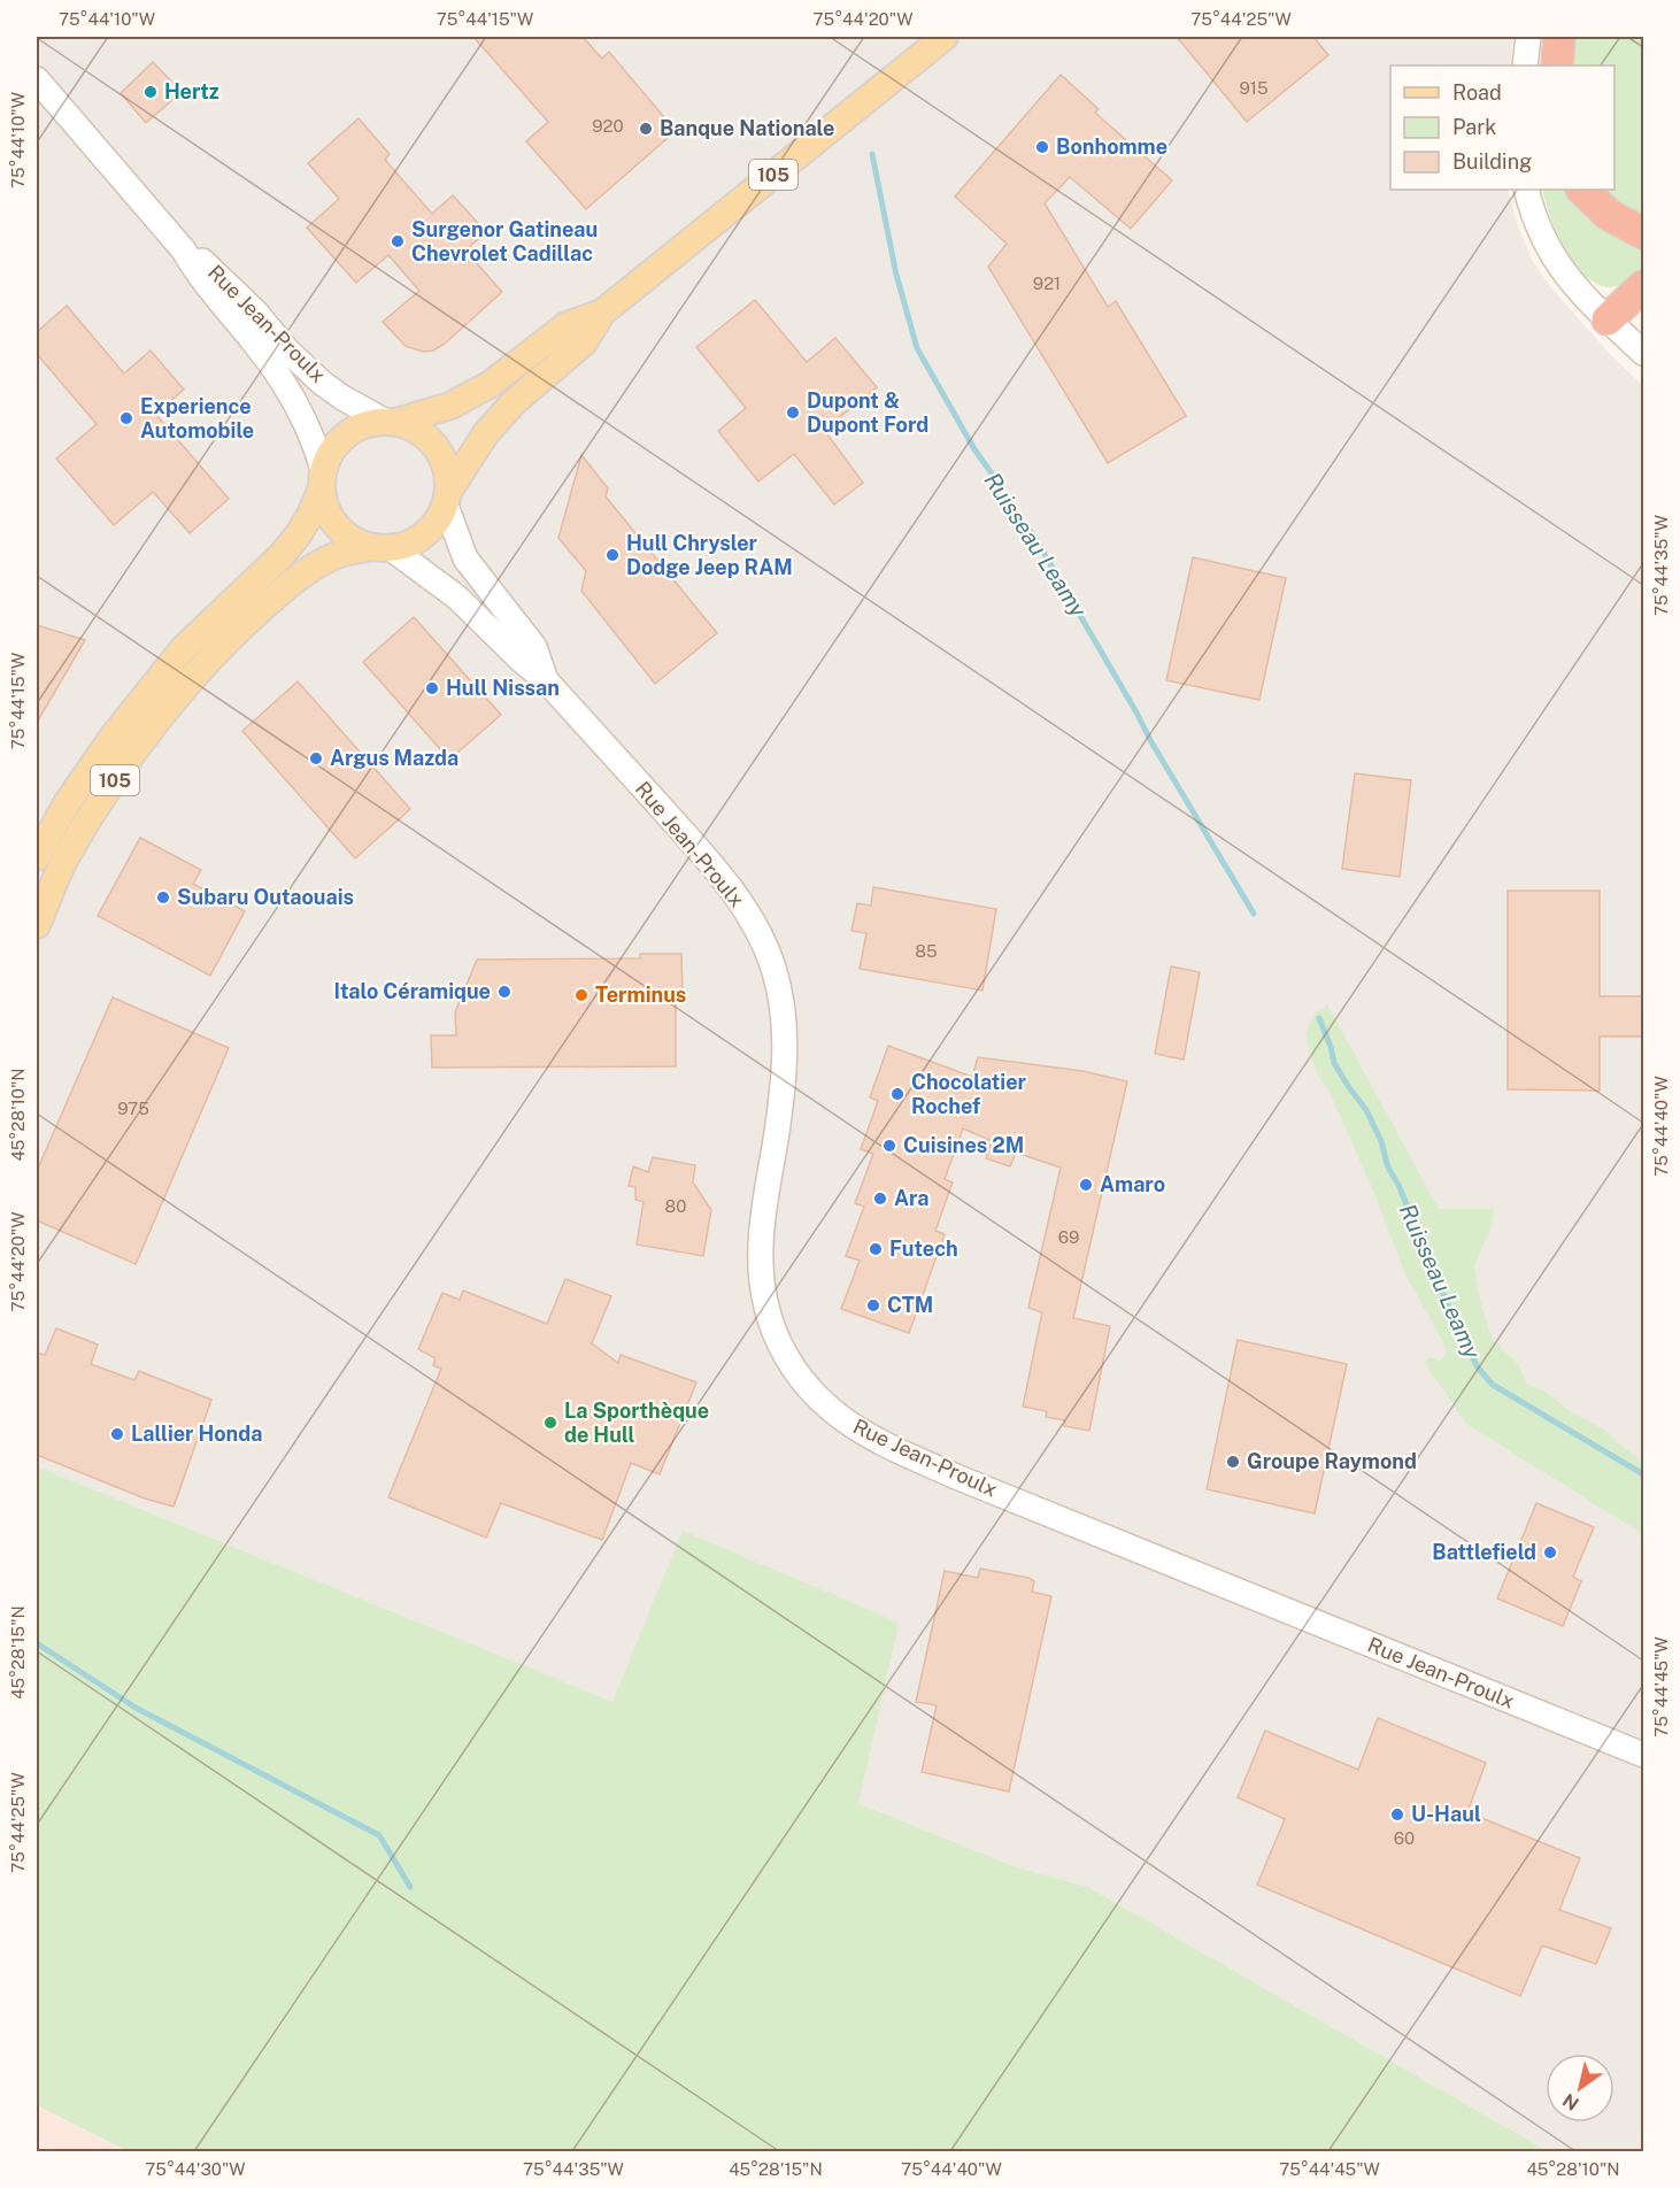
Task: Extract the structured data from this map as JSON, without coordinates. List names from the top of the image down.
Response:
{
  "streets": {
    "main road": ["105"],
    "street": ["Rue Jean-Proulx"]
  },
  "crossings": [
    ["105", "Rue Jean-Proulx"]
  ],
  "water": ["Ruisseau Leamy"],
  "places": [
    "Hertz",
    "Banque Nationale",
    "Bonhomme",
    "Surgenor Gatineau Chevrolet Cadillac",
    "Dupont & Dupont Ford",
    "Experience Automobile",
    "Hull Chrysler Dodge Jeep RAM",
    "Hull Nissan",
    "Argus Mazda",
    "Subaru Outaouais",
    "Italo Céramique",
    "Terminus",
    "Chocolatier Rochef",
    "Cuisines 2M",
    "Amaro",
    "Ara",
    "Futech",
    "CTM",
    "La Sporthèque de Hull",
    "Lallier Honda",
    "Groupe Raymond",
    "Battlefield",
    "U-Haul"
  ],
  "house_numbers": [
    "915",
    "920",
    "921",
    "85",
    "975",
    "80",
    "69",
    "60"
  ],
  "legend": ["Road", "Park", "Building"],
  "north": "bottom left",
  "coordinates": [
    "75°44'10\"W",
    "75°44'15\"W",
    "75°44'20\"W",
    "75°44'25\"W",
    "75°44'35\"W",
    "45°28'10\"N",
    "75°44'40\"W",
    "45°28'15\"N",
    "75°44'45\"W",
    "75°44'30\"W"
  ]
}
